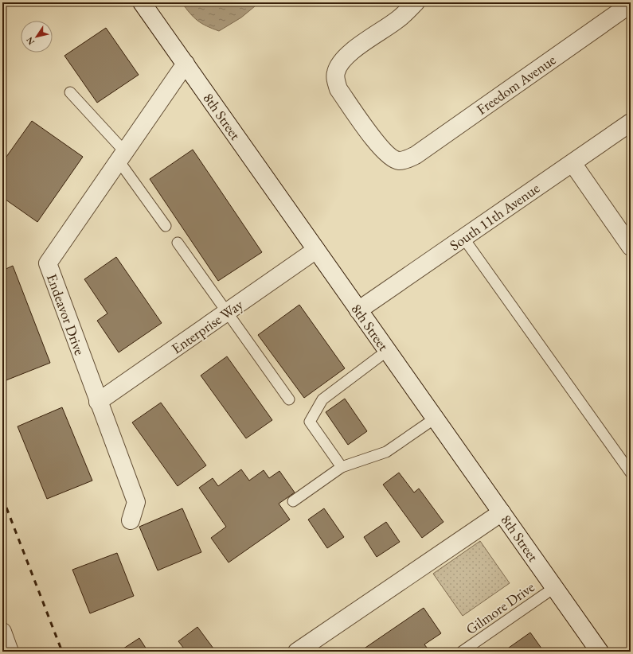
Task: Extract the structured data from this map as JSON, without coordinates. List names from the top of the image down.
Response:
{
  "streets": {
    "street": [
      "Freedom Avenue",
      "8th Street",
      "South 11th Avenue",
      "Endeavor Drive",
      "Enterprise Way"
    ],
    "lane": ["Gilmore Drive"]
  },
  "crossings": [
    ["8th Street", "South 11th Avenue"],
    ["8th Street", "Endeavor Drive"],
    ["8th Street", "Enterprise Way"],
    ["8th Street", "Gilmore Drive"],
    ["Endeavor Drive", "Enterprise Way"]
  ],
  "north": "bottom left"
}
